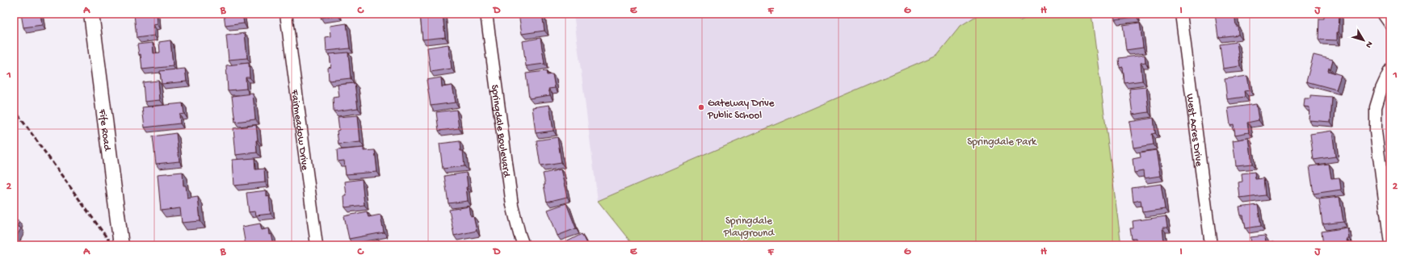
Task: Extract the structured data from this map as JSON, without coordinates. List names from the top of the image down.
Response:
{
  "streets": {
    "street": [
      "Fife Road",
      "West Acres Drive",
      "Fairmeadow Drive",
      "Springdale Boulevard"
    ]
  },
  "parks": ["Springdale Park", "Springdale Playground"],
  "places": ["Gateway Drive Public School"],
  "north": "bottom right",
  "grid": {
    "columns": [
      "A",
      "B",
      "C",
      "D",
      "E",
      "F",
      "G",
      "H",
      "I",
      "J"
    ],
    "rows": ["1", "2"]
  }
}
